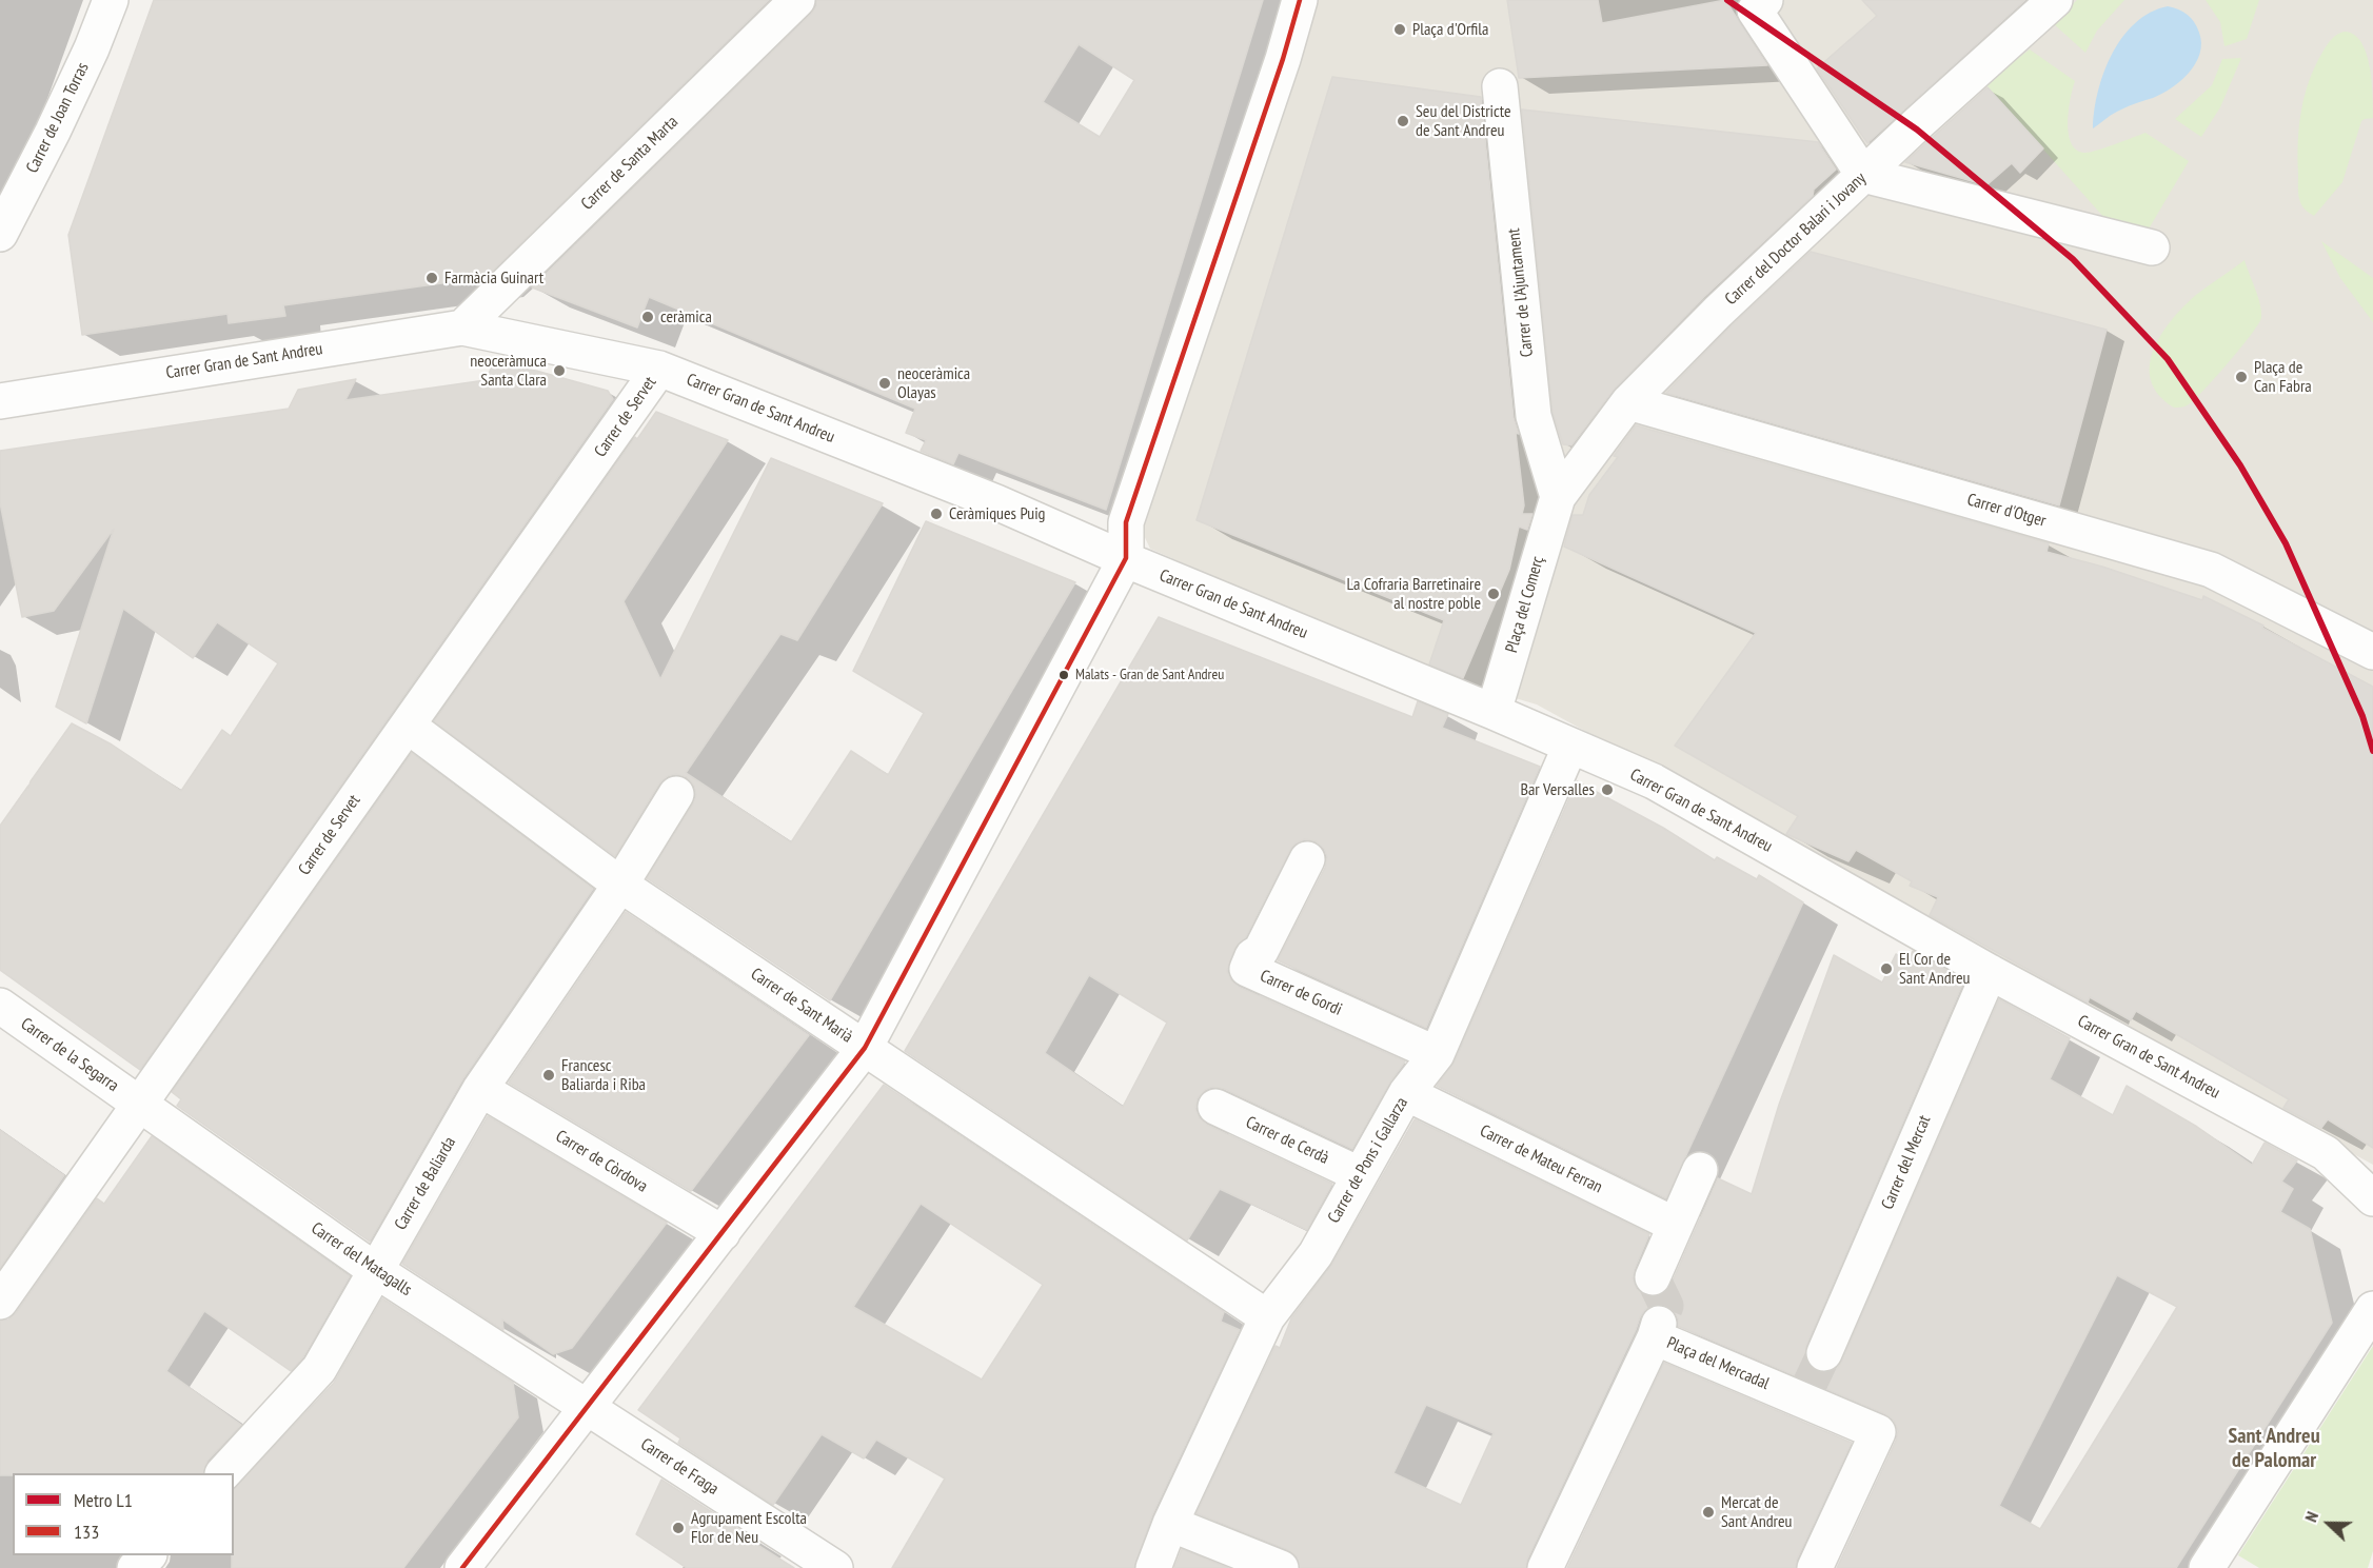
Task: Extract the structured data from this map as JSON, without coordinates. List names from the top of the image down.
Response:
{
  "streets": {
    "street": [
      "Carrer de Joan Torras",
      "Carrer de Santa Marta",
      "Carrer del Doctor Balari i Jovany",
      "Carrer de l'Ajuntament",
      "Carrer Gran de Sant Andreu",
      "Carrer de Servet",
      "Carrer d'Otger",
      "Plaça del Comerç",
      "Carrer de Gordi",
      "Carrer de Sant Marià",
      "Carrer de la Segarra",
      "Carrer de Cerdà",
      "Carrer de Mateu Ferran",
      "Carrer de Pons i Gallarza",
      "Carrer de Còrdova",
      "Carrer del Mercat",
      "Carrer de Baliarda",
      "Carrer del Matagalls",
      "Plaça del Mercadal",
      "Carrer de Fraga"
    ]
  },
  "crossings": [
    ["Carrer de Santa Marta", "Carrer Gran de Sant Andreu"],
    ["Carrer del Doctor Balari i Jovany", "Carrer de l'Ajuntament"],
    ["Carrer del Doctor Balari i Jovany", "Carrer d'Otger"],
    ["Carrer del Doctor Balari i Jovany", "Plaça del Comerç"],
    ["Carrer de l'Ajuntament", "Plaça del Comerç"],
    ["Carrer Gran de Sant Andreu", "Carrer de Servet"],
    ["Carrer Gran de Sant Andreu", "Plaça del Comerç"],
    ["Carrer Gran de Sant Andreu", "Carrer de Pons i Gallarza"],
    ["Carrer Gran de Sant Andreu", "Carrer del Mercat"],
    ["Carrer de Servet", "Carrer de Sant Marià"],
    ["Carrer de Servet", "Carrer de la Segarra"],
    ["Carrer de Servet", "Carrer del Matagalls"],
    ["Carrer de Gordi", "Carrer de Pons i Gallarza"],
    ["Carrer de Sant Marià", "Carrer de Pons i Gallarza"],
    ["Carrer de Sant Marià", "Carrer de Baliarda"],
    ["Carrer de la Segarra", "Carrer del Matagalls"],
    ["Carrer de Cerdà", "Carrer de Pons i Gallarza"],
    ["Carrer de Mateu Ferran", "Carrer de Pons i Gallarza"],
    ["Carrer de Còrdova", "Carrer de Baliarda"],
    ["Carrer de Baliarda", "Carrer del Matagalls"],
    ["Carrer del Matagalls", "Carrer de Fraga"]
  ],
  "districts": ["Sant Andreu de Palomar"],
  "places": [
    "Plaça d'Orfila",
    "Seu del Districte de Sant Andreu",
    "Farmàcia Guinart",
    "ceràmica",
    "neoceràmuca Santa Clara",
    "Plaça de Can Fabra",
    "neoceràmica Olayas",
    "Ceràmiques Puig",
    "La Cofraria Barretinaire al nostre poble",
    "Malats - Gran de Sant Andreu",
    "Bar Versalles",
    "El Cor de Sant Andreu",
    "Francesc Baliarda i Riba",
    "Mercat de Sant Andreu",
    "Agrupament Escolta Flor de Neu"
  ],
  "lines": ["metro line L1", "transit line 133"],
  "legend": ["Metro L1", "133"],
  "north": "left"
}
